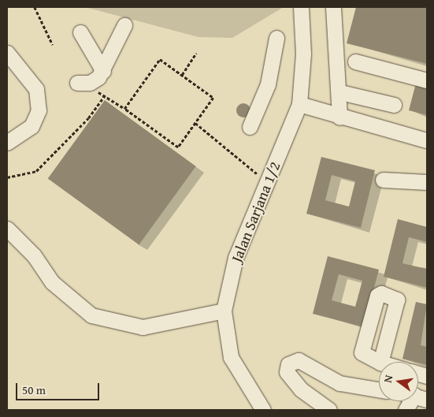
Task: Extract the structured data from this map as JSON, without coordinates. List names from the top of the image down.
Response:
{
  "streets": {
    "street": ["Jalan Sarjana 1/2"]
  },
  "scale_bar": "50 m",
  "north": "left"
}
